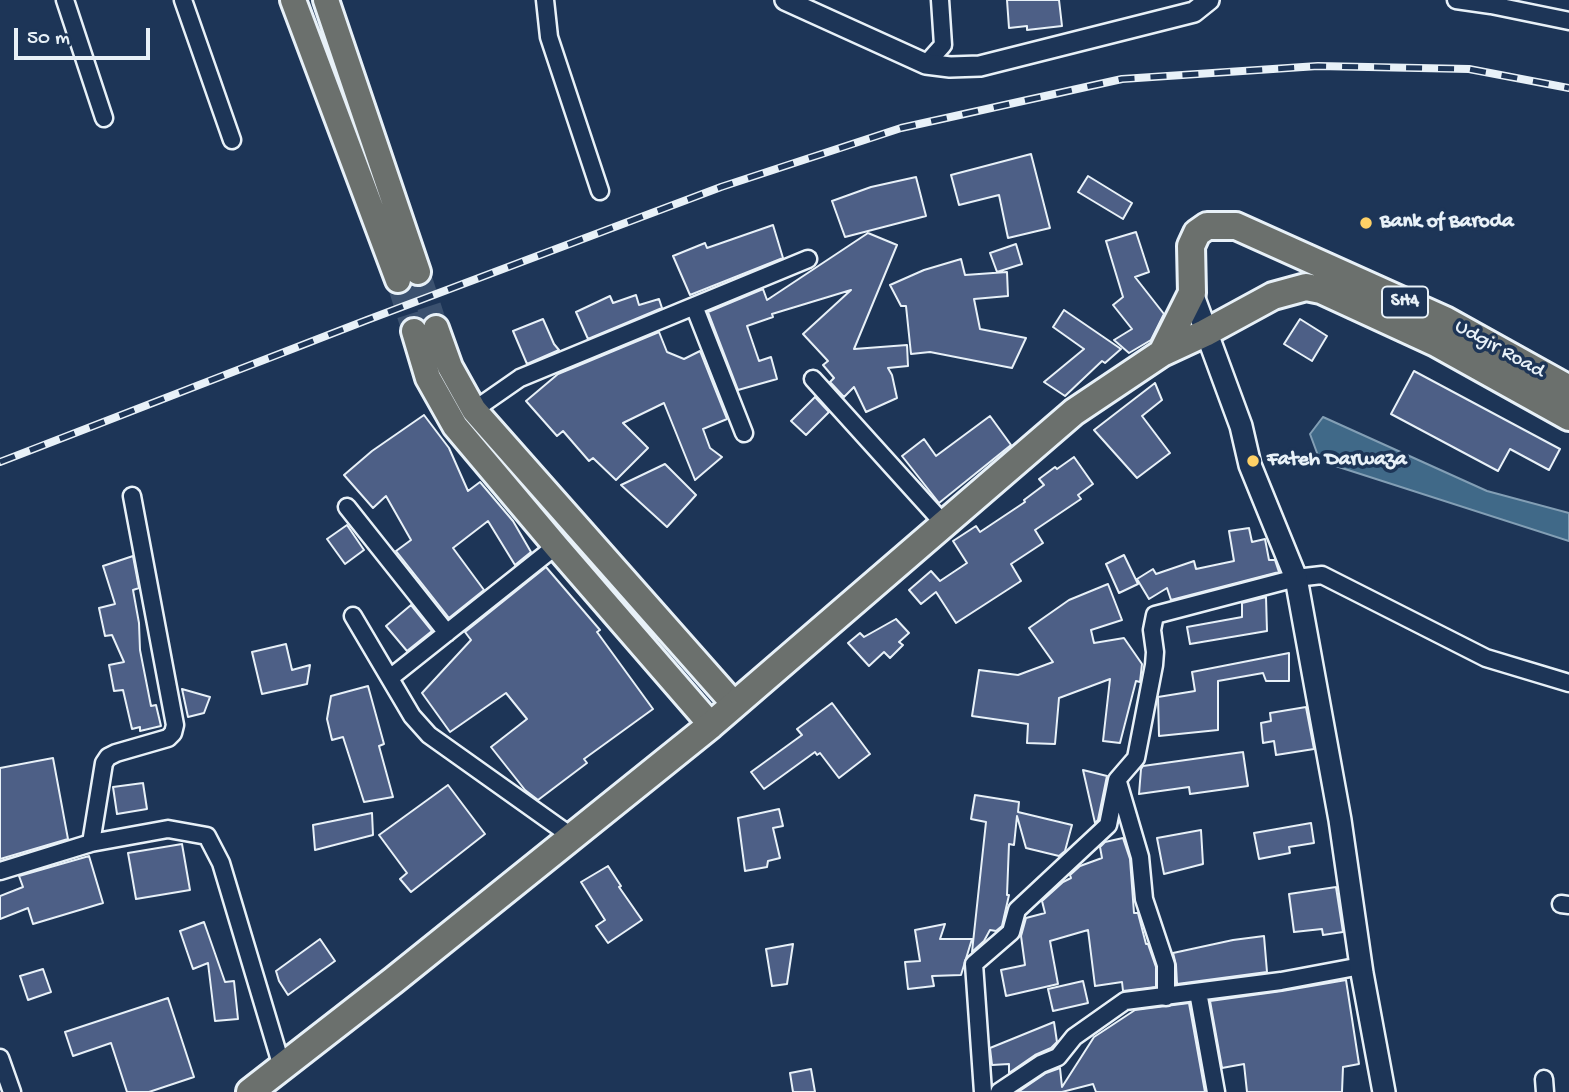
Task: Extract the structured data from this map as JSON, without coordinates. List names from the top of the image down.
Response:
{
  "streets": {
    "highway": ["SH4", "Udgir Road"]
  },
  "places": ["Bank of Baroda", "Fateh Darwaza"],
  "scale_bar": "50 m"
}
